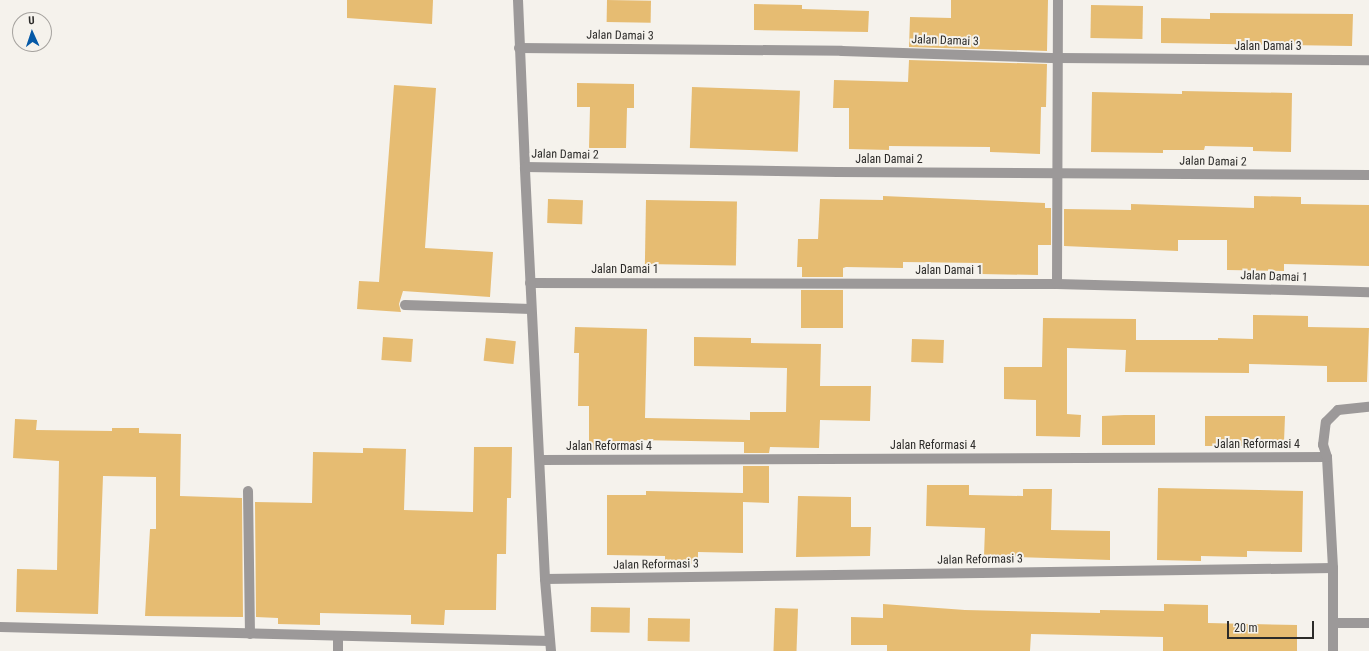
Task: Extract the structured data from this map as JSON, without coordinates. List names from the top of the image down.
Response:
{
  "streets": {
    "street": [
      "Jalan Damai 3",
      "Jalan Damai 2",
      "Jalan Damai 1",
      "Jalan Reformasi 4",
      "Jalan Reformasi 3"
    ]
  },
  "crossings": [
    ["Jalan Damai 2", "Jalan Damai 1"],
    ["Jalan Damai 2", "Jalan Reformasi 4"],
    ["Jalan Damai 2", "Jalan Reformasi 3"]
  ],
  "scale_bar": "20 m",
  "north": "top"
}
